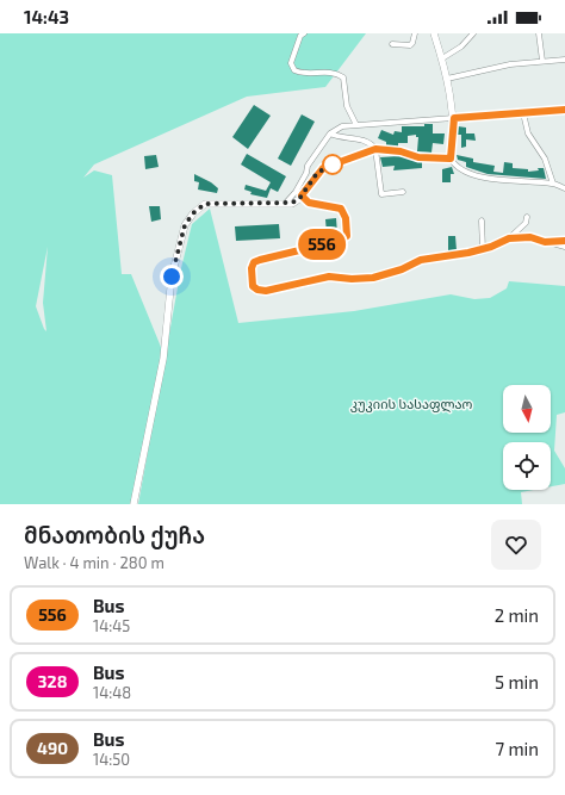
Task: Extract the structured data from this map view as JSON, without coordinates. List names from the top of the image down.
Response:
{
  "parks": ["კუკიის სასაფლაო"],
  "lines": ["bus line 556"],
  "north": "bottom",
  "page": {
    "status": "14:43",
    "on_map": "556",
    "heading": ["მნათობის ქუჩა", "Walk · 4 min · 280 m"],
    "list": [
      {
        "mark": "556",
        "name": "Bus",
        "note": "14:45",
        "value": "2 min"
      },
      {
        "mark": "328",
        "name": "Bus",
        "note": "14:48",
        "value": "5 min"
      },
      {
        "mark": "490",
        "name": "Bus",
        "note": "14:50",
        "value": "7 min"
      }
    ]
  }
}
